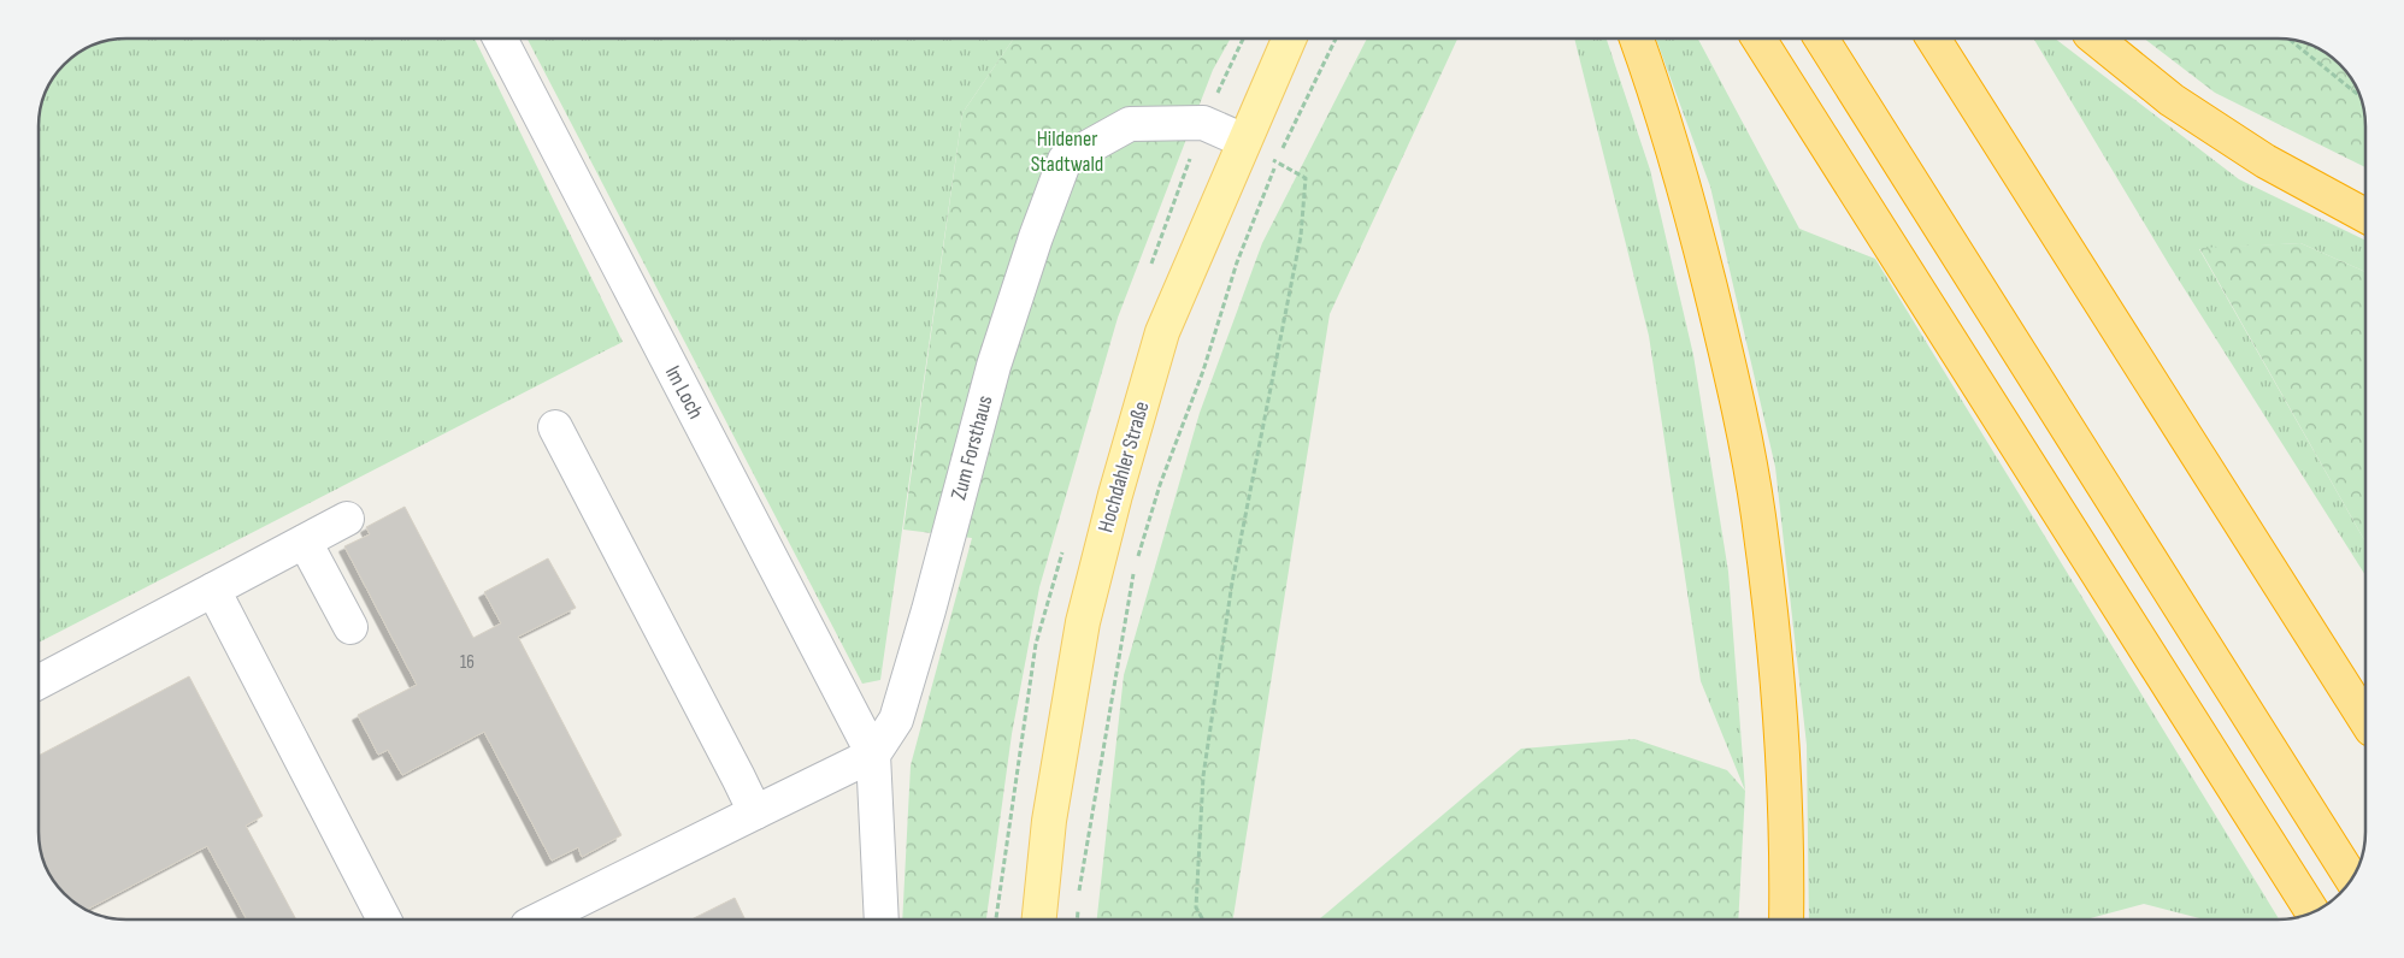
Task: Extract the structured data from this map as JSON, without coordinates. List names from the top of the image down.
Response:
{
  "streets": {
    "main road": ["Hochdahler Straße"],
    "street": ["Im Loch", "Zum Forsthaus"]
  },
  "crossings": [
    ["Im Loch", "Zum Forsthaus"],
    ["Zum Forsthaus", "Hochdahler Straße"]
  ],
  "parks": ["Hildener Stadtwald"],
  "house_numbers": ["16"]
}
